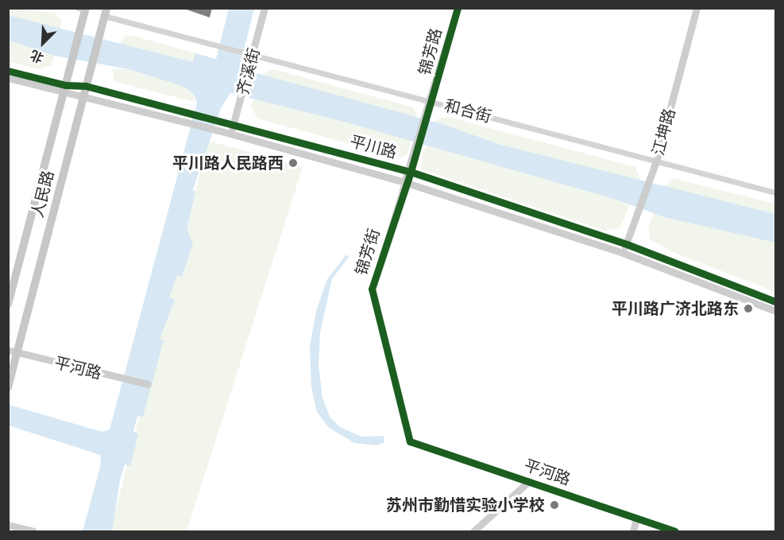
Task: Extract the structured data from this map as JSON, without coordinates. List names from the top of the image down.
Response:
{
  "streets": {
    "main road": ["人民路"],
    "street": [
      "锦芳路",
      "齐溪街",
      "和合街",
      "江坤路",
      "平川路",
      "锦芳街",
      "平河路"
    ]
  },
  "crossings": [
    ["锦芳路", "和合街"],
    ["锦芳路", "锦芳街"],
    ["齐溪街", "和合街"],
    ["齐溪街", "平川路"],
    ["和合街", "江坤路"],
    ["和合街", "人民路"],
    ["和合街", "锦芳街"],
    ["江坤路", "平川路"],
    ["平川路", "人民路"],
    ["平川路", "锦芳街"],
    ["人民路", "平河路"],
    ["锦芳街", "平河路"]
  ],
  "places": ["平川路人民路西", "平川路广济北路东", "苏州市勤惜实验小学校"],
  "north": "bottom left"
}
